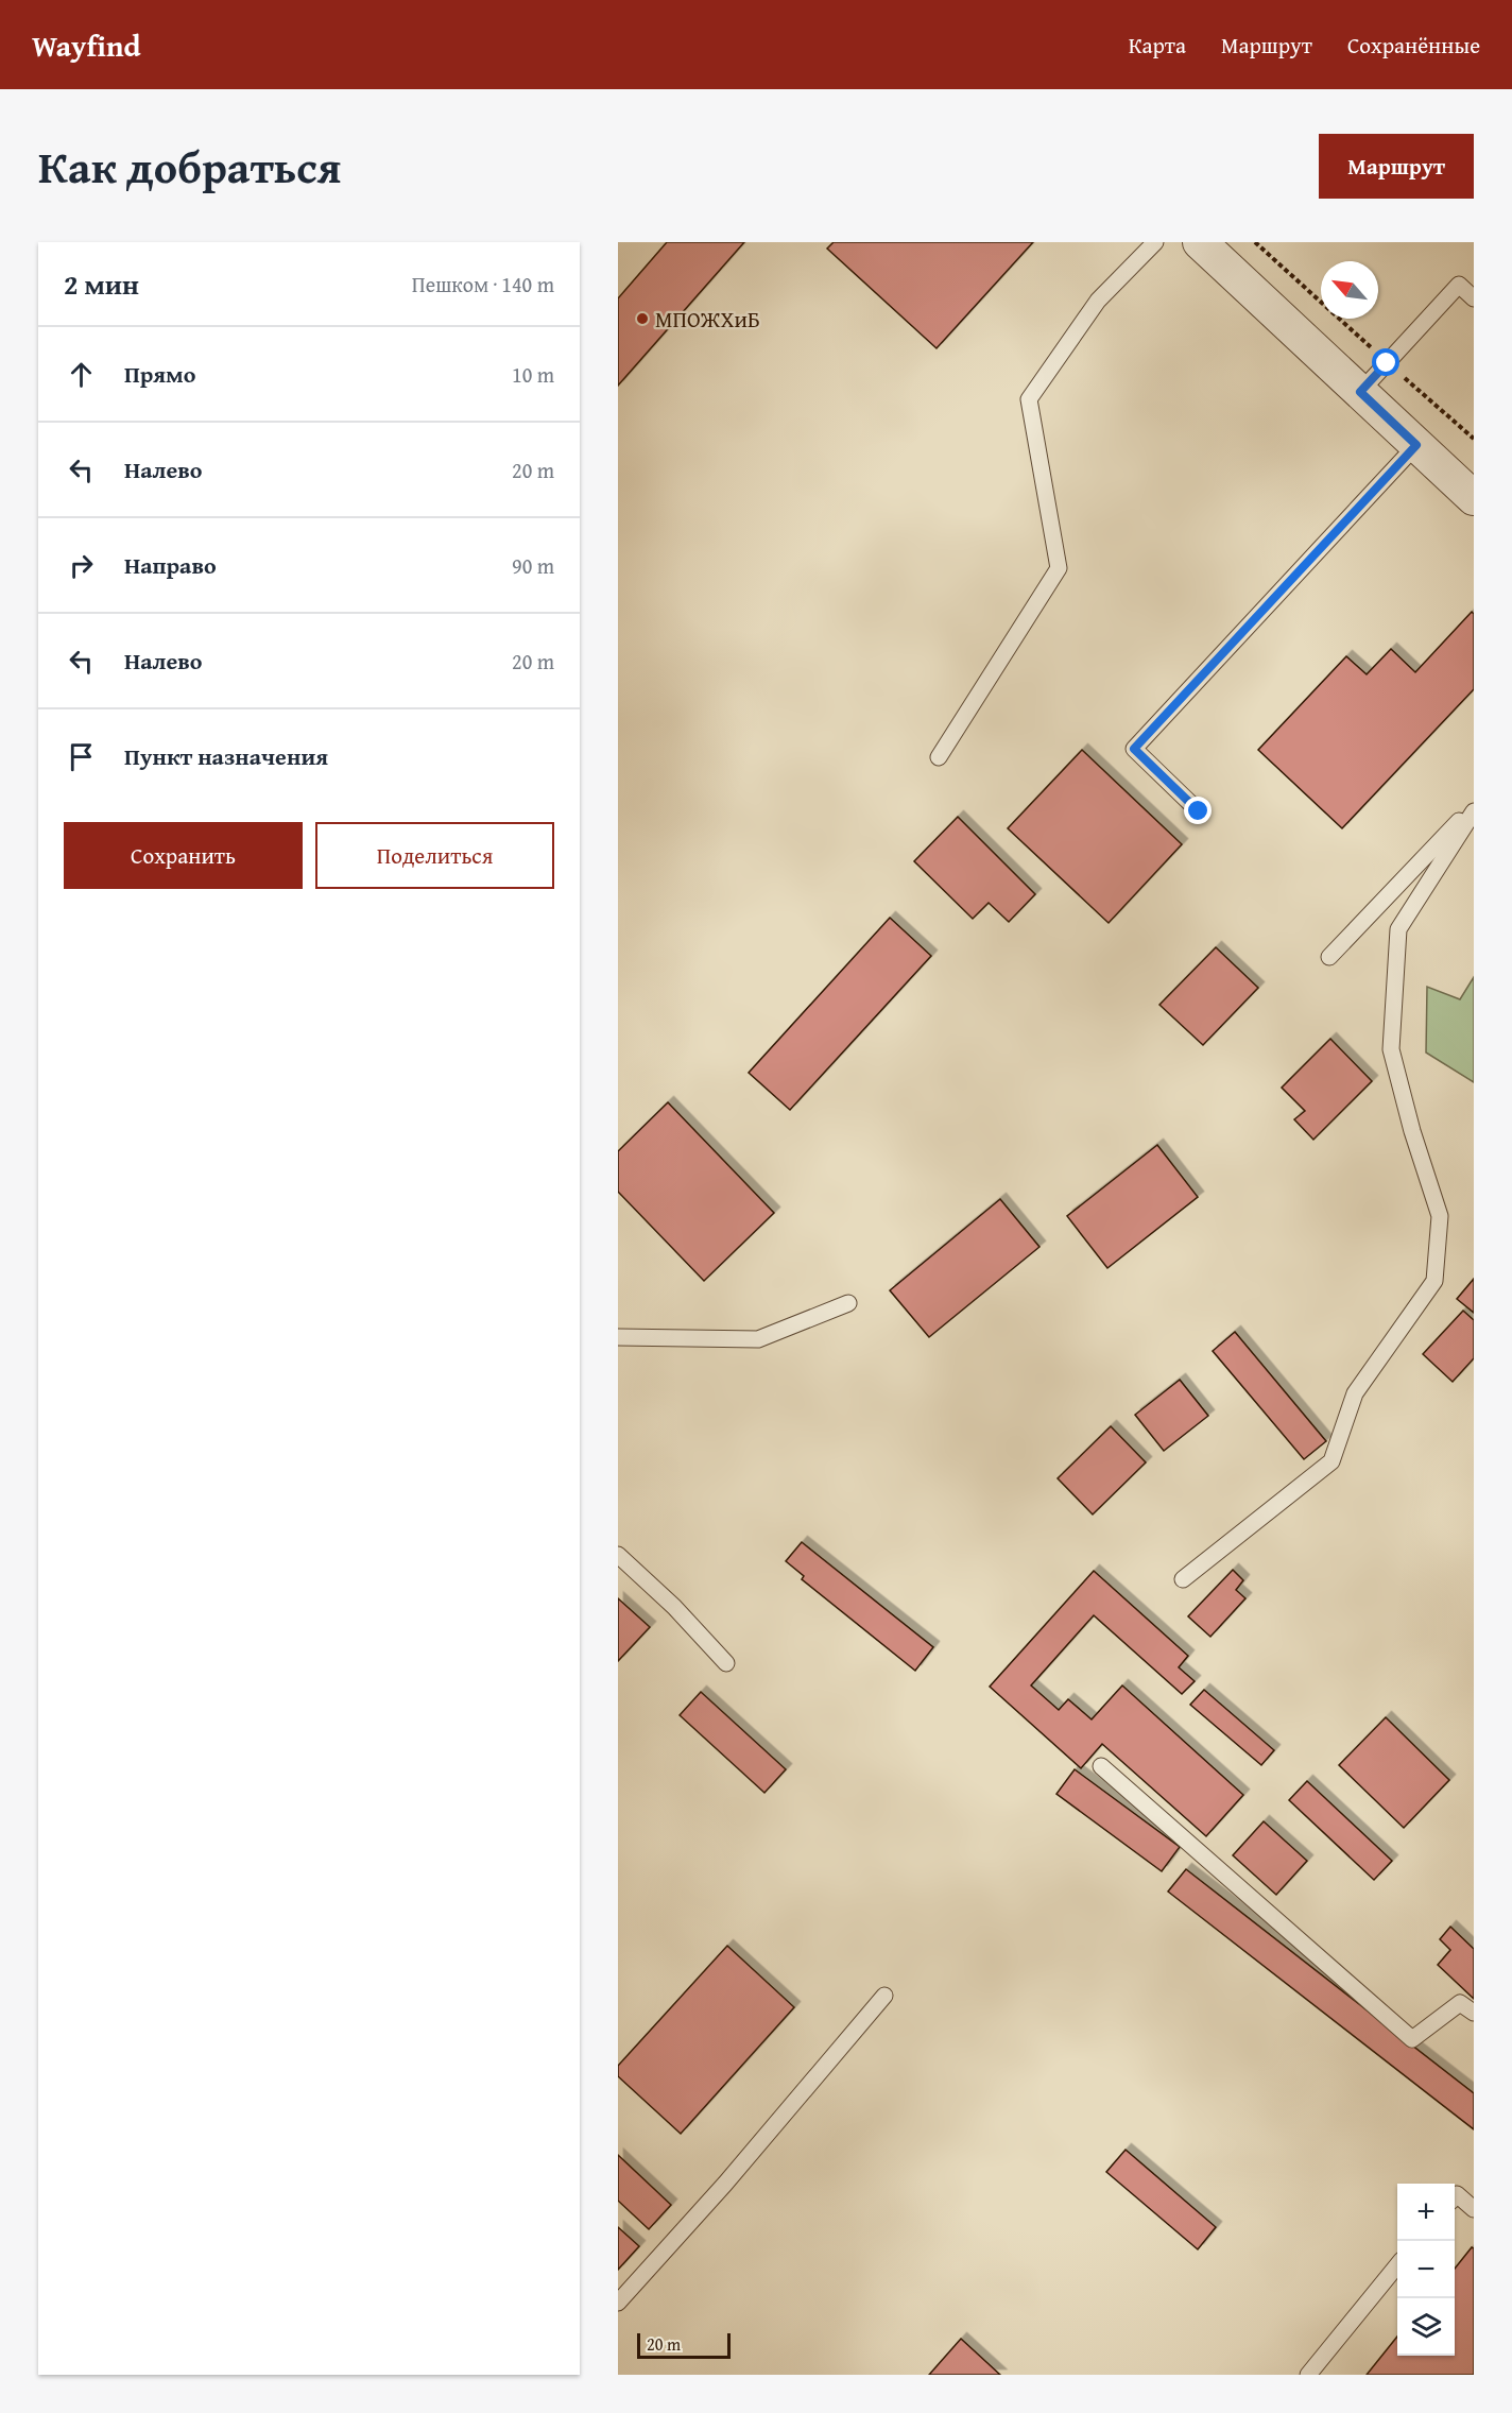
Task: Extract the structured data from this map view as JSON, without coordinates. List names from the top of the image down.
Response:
{
  "places": ["МПОЖХиБ"],
  "scale_bar": "20 m",
  "north": "top left",
  "page": {
    "header": "Wayfind",
    "nav": ["Карта", "Маршрут", "Сохранённые"],
    "title": "Как добраться",
    "buttons": [
      "Маршрут",
      ["Сохранить", "Поделиться"]
    ],
    "heading": ["2 мин", "Пешком · 140 m"],
    "list": [
      ["Прямо", "10 m"],
      ["Налево", "20 m"],
      ["Направо", "90 m"],
      ["Налево", "20 m"],
      "Пункт назначения"
    ],
    "map_buttons": ["+", "−"],
    "scale": "20 m"
  }
}
